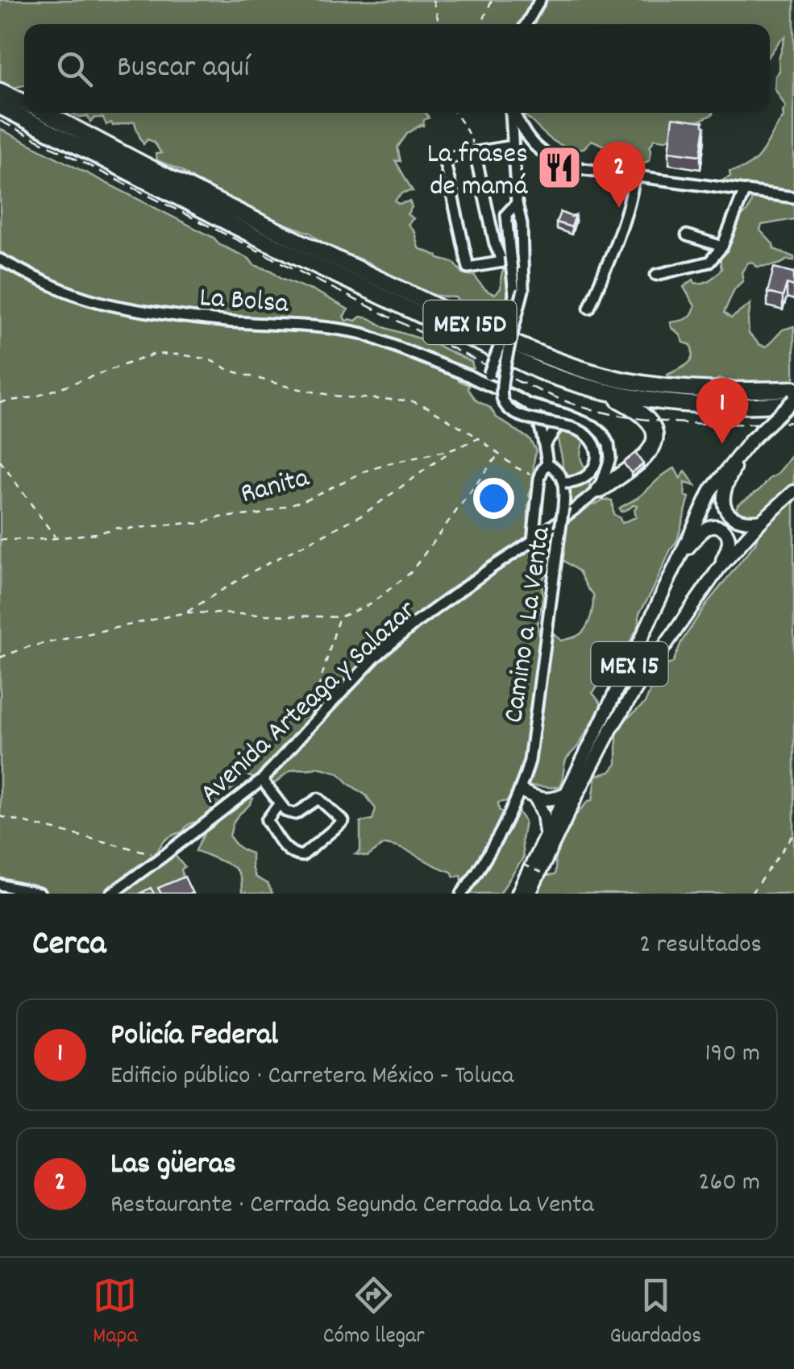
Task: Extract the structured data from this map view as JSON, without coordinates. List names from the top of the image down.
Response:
{
  "streets": {
    "highway": ["MEX 15D"],
    "main road": ["MEX 15"],
    "street": ["La Bolsa", "Camino a La Venta", "Avenida Arteaga y Salazar"],
    "path": ["Ranita"]
  },
  "crossings": [
    ["MEX 15D", "MEX 15"]
  ],
  "places": {
    "restaurant": ["La frases de mamá"]
  },
  "page": {
    "search": "Buscar aquí",
    "pins": ["2", "1"],
    "heading": ["Cerca", "2 resultados"],
    "list": [
      {
        "mark": "1",
        "name": "Policía Federal",
        "note": "Edificio público · Carretera México - Toluca",
        "value": "190 m"
      },
      {
        "mark": "2",
        "name": "Las güeras",
        "note": "Restaurante · Cerrada Segunda Cerrada La Venta",
        "value": "260 m"
      }
    ],
    "nav": ["Mapa", "Cómo llegar", "Guardados"]
  }
}
